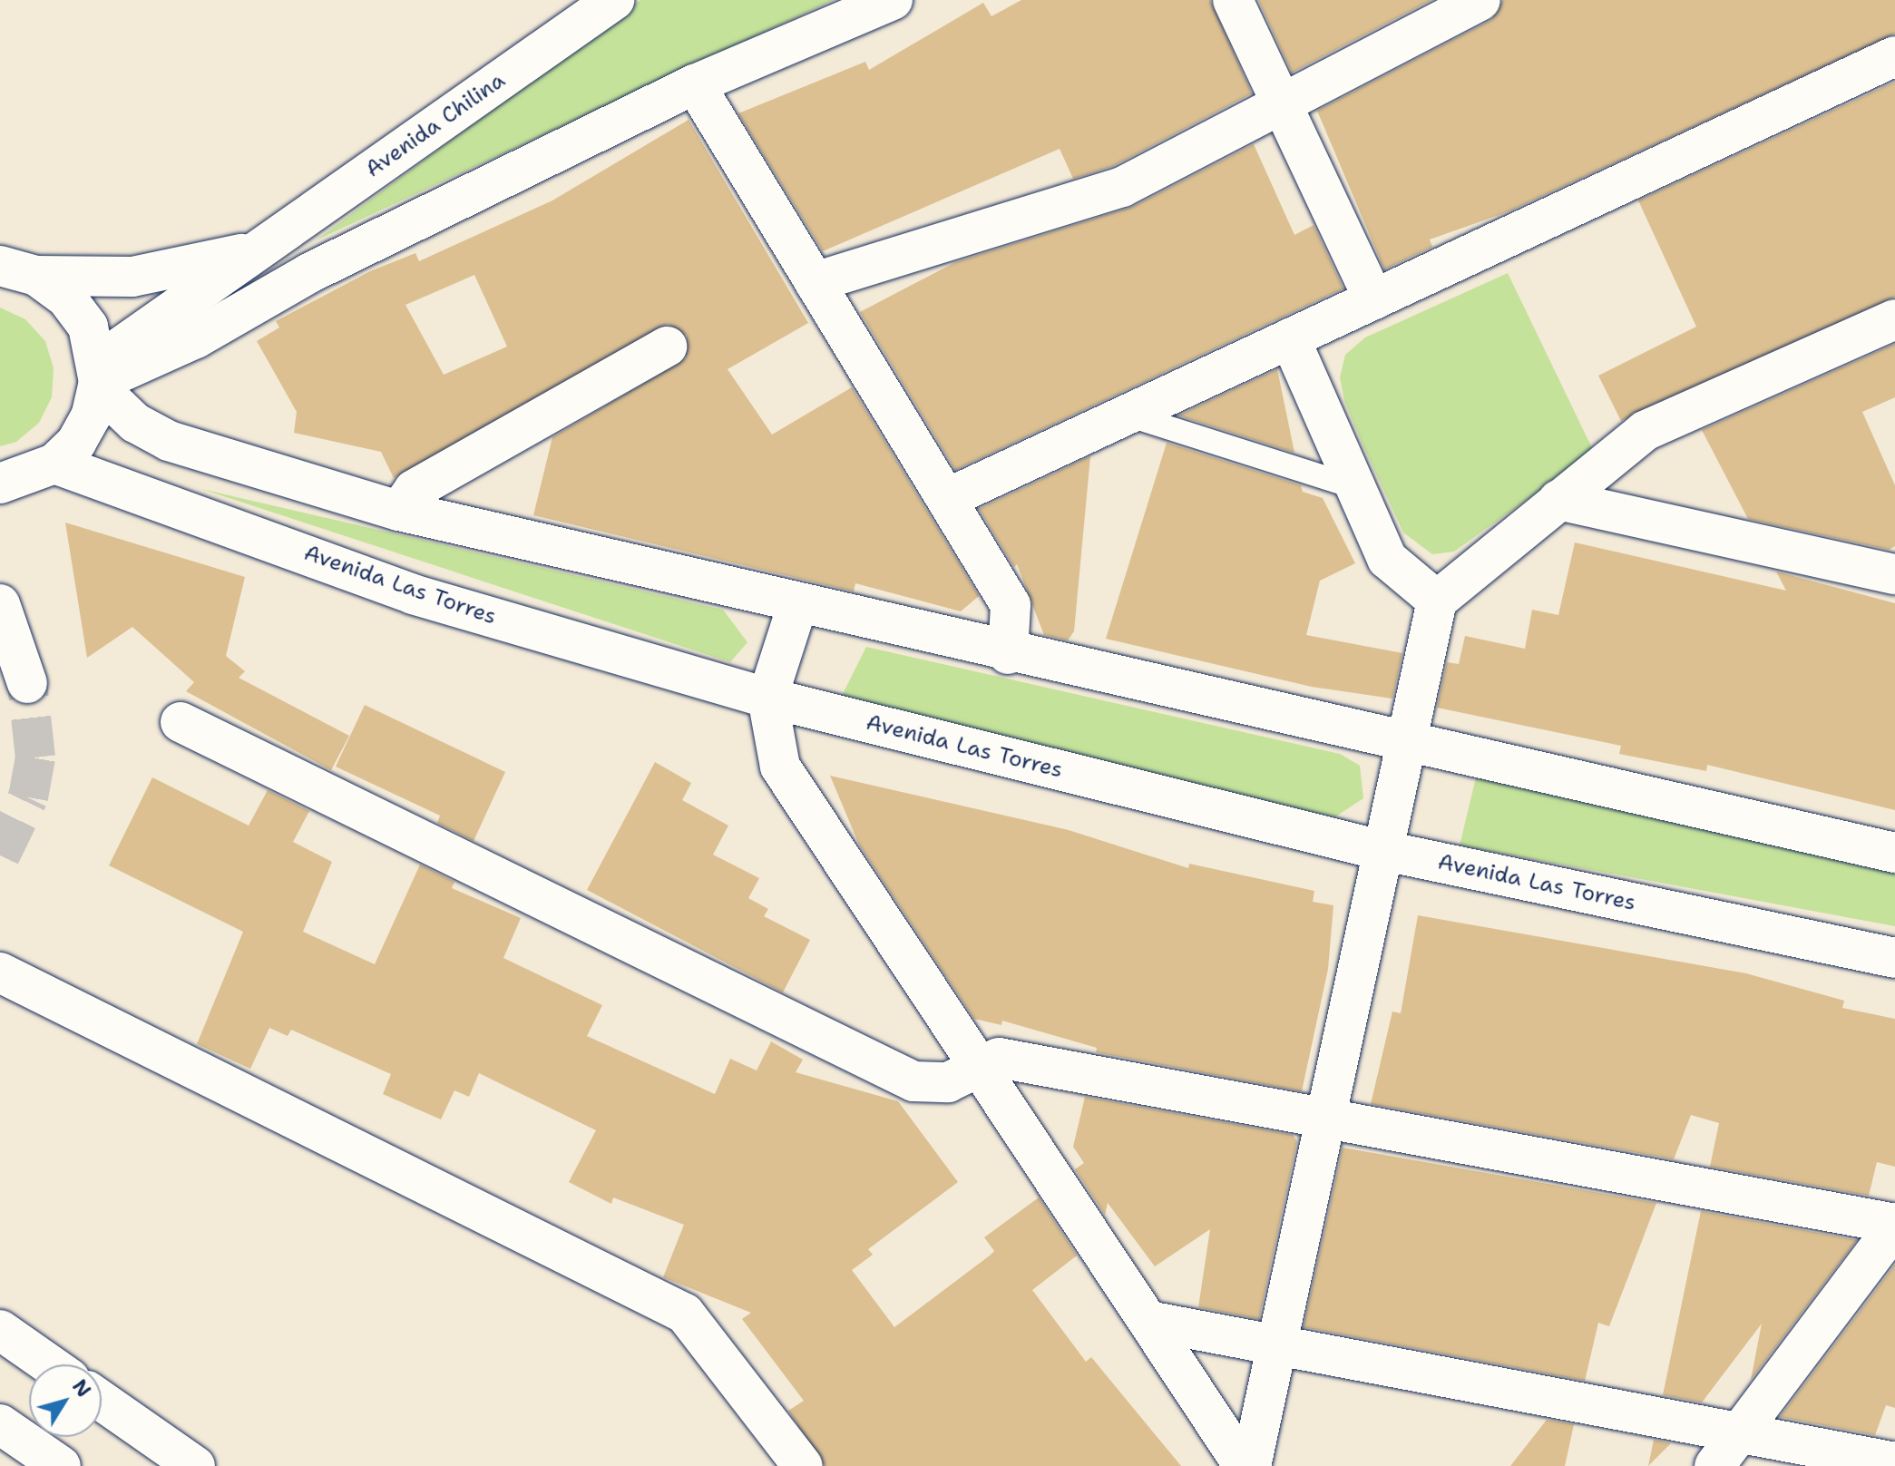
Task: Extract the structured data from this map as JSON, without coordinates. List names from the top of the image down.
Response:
{
  "streets": {
    "street": ["Avenida Chilina", "Avenida Las Torres"]
  },
  "north": "top right"
}
